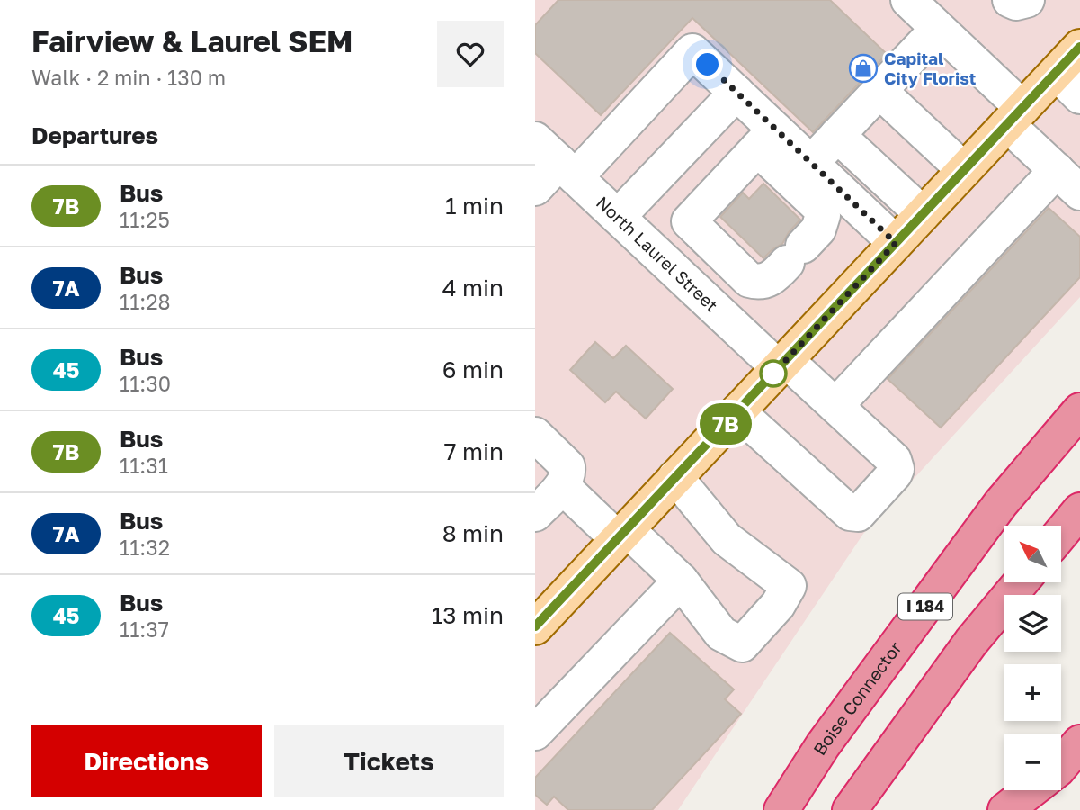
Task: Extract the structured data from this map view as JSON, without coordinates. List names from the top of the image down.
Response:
{
  "streets": {
    "highway": ["I 184", "Boise Connector"],
    "street": ["North Laurel Street"]
  },
  "places": {
    "shop": ["Capital City Florist"]
  },
  "lines": ["bus line 7B"],
  "north": "top left",
  "page": {
    "heading": [
      ["Fairview & Laurel SEM", "Walk · 2 min · 130 m"],
      "Departures"
    ],
    "on_map": "7B",
    "list": [
      {
        "mark": "7B",
        "name": "Bus",
        "note": "11:25",
        "value": "1 min"
      },
      {
        "mark": "7A",
        "name": "Bus",
        "note": "11:28",
        "value": "4 min"
      },
      {
        "mark": "45",
        "name": "Bus",
        "note": "11:30",
        "value": "6 min"
      },
      {
        "mark": "7B",
        "name": "Bus",
        "note": "11:31",
        "value": "7 min"
      },
      {
        "mark": "7A",
        "name": "Bus",
        "note": "11:32",
        "value": "8 min"
      },
      {
        "mark": "45",
        "name": "Bus",
        "note": "11:37",
        "value": "13 min"
      }
    ],
    "map_buttons": ["+", "−"],
    "buttons": ["Directions", "Tickets"]
  }
}
